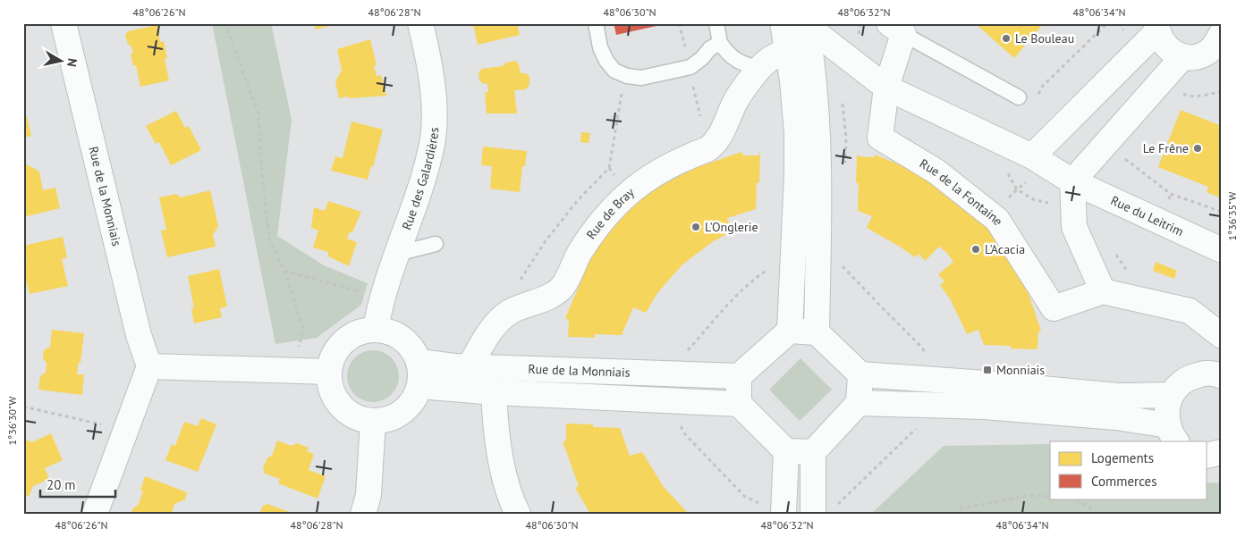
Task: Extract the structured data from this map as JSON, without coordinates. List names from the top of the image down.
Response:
{
  "streets": {
    "street": [
      "Rue des Galardières",
      "Rue de la Fontaine",
      "Rue de la Monniais",
      "Rue de Bray",
      "Rue du Leitrim"
    ]
  },
  "crossings": [
    ["Rue des Galardières", "Rue de la Monniais"],
    ["Rue de la Fontaine", "Rue du Leitrim"],
    ["Rue de la Monniais", "Rue de Bray"]
  ],
  "places": {
    "other": [
      "Le Bouleau",
      "Le Frêne",
      "L'Onglerie",
      "L'Acacia"
    ],
    "transit": ["Monniais"]
  },
  "legend": ["Logements", "Commerces"],
  "scale_bar": "20 m",
  "north": "right",
  "coordinates": [
    "48°06'26\"N",
    "48°06'28\"N",
    "48°06'30\"N",
    "48°06'32\"N",
    "48°06'34\"N",
    "1°36'35\"W",
    "1°36'30\"W"
  ]
}
